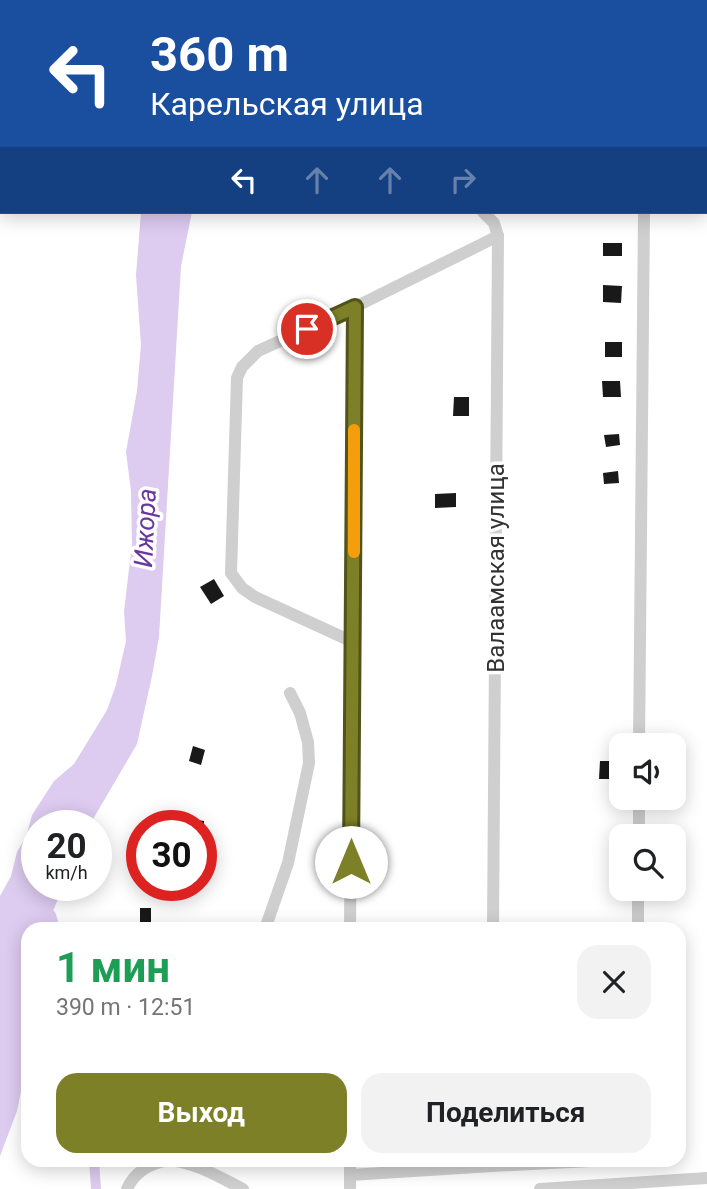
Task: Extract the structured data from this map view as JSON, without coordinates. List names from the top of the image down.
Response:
{
  "streets": {
    "street": ["Валаамская улица"]
  },
  "water": ["Ижора"],
  "page": {
    "turn": ["360 m", "Карельская улица"],
    "speed": "20 km/h",
    "limit": "30",
    "heading": ["1 мин", "390 m · 12:51"],
    "buttons": ["Выход", "Поделиться"]
  }
}
